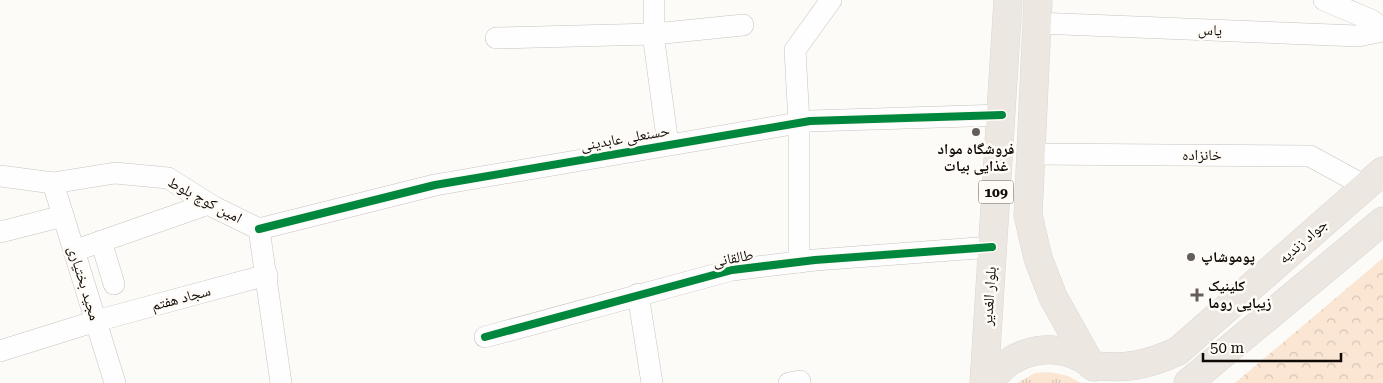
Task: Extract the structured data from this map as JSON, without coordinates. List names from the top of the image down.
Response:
{
  "streets": {
    "main road": ["109", "جواد زندیه", "بلوار الغدیر"],
    "street": [
      "یاس",
      "حسنعلی عابدینی",
      "خانزاده",
      "امین کوچ بلوط",
      "طالقانی",
      "مجید بختیاری",
      "سجاد هفتم"
    ]
  },
  "crossings": [
    ["یاس", "109"],
    ["حسنعلی عابدینی", "امین کوچ بلوط"],
    ["حسنعلی عابدینی", "بلوار الغدیر"],
    ["خانزاده", "109"],
    ["خانزاده", "جواد زندیه"],
    ["109", "جواد زندیه"],
    ["امین کوچ بلوط", "مجید بختیاری"],
    ["طالقانی", "بلوار الغدیر"],
    ["مجید بختیاری", "سجاد هفتم"]
  ],
  "places": {
    "other": ["فروشگاه مواد غذایی بیات", "پوموشاپ"],
    "health": ["کلینیک زیبایی روما"]
  },
  "scale_bar": "50 m"
}
